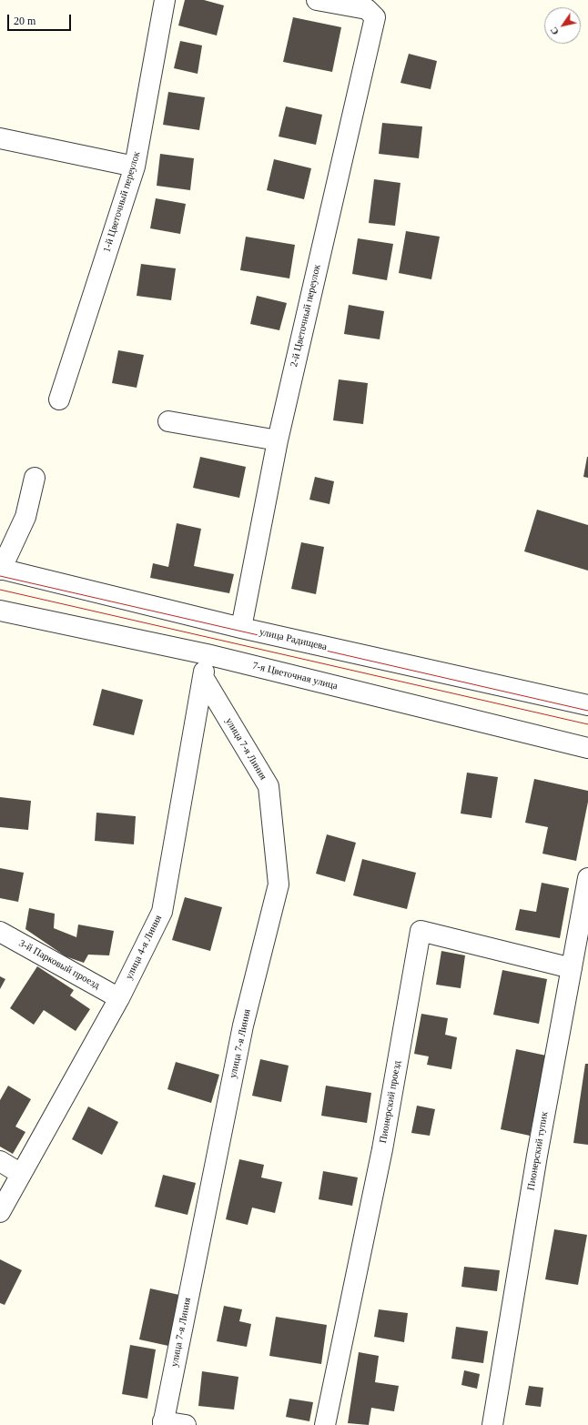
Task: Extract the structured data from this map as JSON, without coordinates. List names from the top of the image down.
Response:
{
  "streets": {
    "street": [
      "1-й Цветочный переулок",
      "2-й Цветочный переулок",
      "улица Радищева",
      "7-я Цветочная улица",
      "улица 7-я Линия",
      "улица 4-я Линия",
      "3-й Парковый проезд",
      "Пионерский проезд",
      "Пионерский тупик"
    ]
  },
  "crossings": [
    ["2-й Цветочный переулок", "улица Радищева"],
    ["7-я Цветочная улица", "улица 4-я Линия"],
    ["улица 7-я Линия", "улица 4-я Линия"],
    ["улица 4-я Линия", "3-й Парковый проезд"],
    ["Пионерский проезд", "Пионерский тупик"]
  ],
  "scale_bar": "20 m",
  "north": "bottom left"
}
